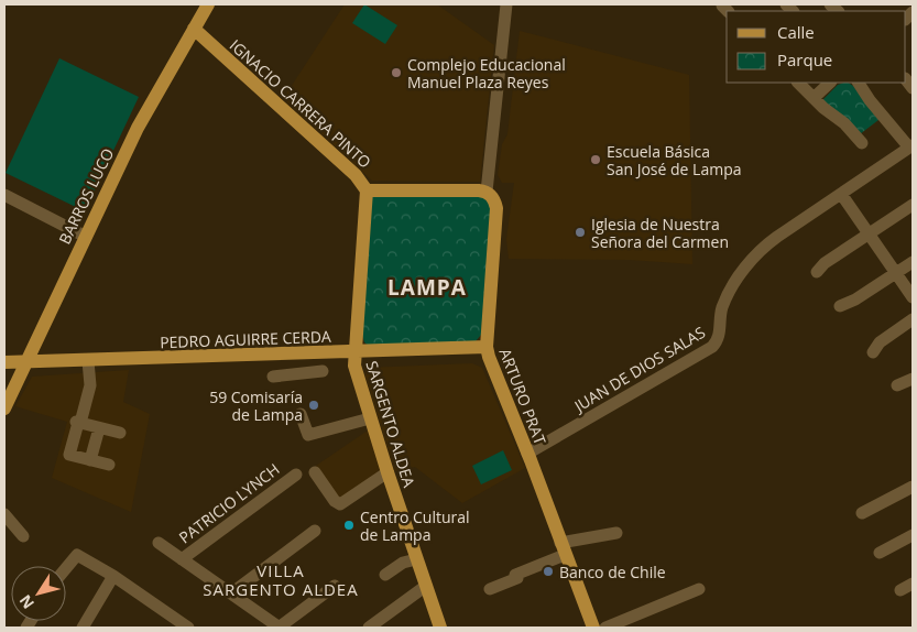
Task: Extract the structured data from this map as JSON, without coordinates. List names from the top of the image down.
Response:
{
  "streets": {
    "main road": [
      "IGNACIO CARRERA PINTO",
      "BARROS LUCO",
      "PEDRO AGUIRRE CERDA",
      "ARTURO PRAT",
      "SARGENTO ALDEA"
    ],
    "street": ["JUAN DE DIOS SALAS", "PATRICIO LYNCH"]
  },
  "crossings": [
    ["IGNACIO CARRERA PINTO", "BARROS LUCO"],
    ["IGNACIO CARRERA PINTO", "ARTURO PRAT"],
    ["IGNACIO CARRERA PINTO", "SARGENTO ALDEA"],
    ["BARROS LUCO", "PEDRO AGUIRRE CERDA"],
    ["PEDRO AGUIRRE CERDA", "ARTURO PRAT"],
    ["PEDRO AGUIRRE CERDA", "SARGENTO ALDEA"],
    ["JUAN DE DIOS SALAS", "ARTURO PRAT"]
  ],
  "districts": ["LAMPA", "VILLA SARGENTO ALDEA"],
  "places": [
    "Complejo Educacional Manuel Plaza Reyes",
    "Escuela Básica San José de Lampa",
    "Iglesia de Nuestra Señora del Carmen",
    "59 Comisaría de Lampa",
    "Centro Cultural de Lampa",
    "Banco de Chile"
  ],
  "legend": ["Calle", "Parque"],
  "north": "bottom left"
}
